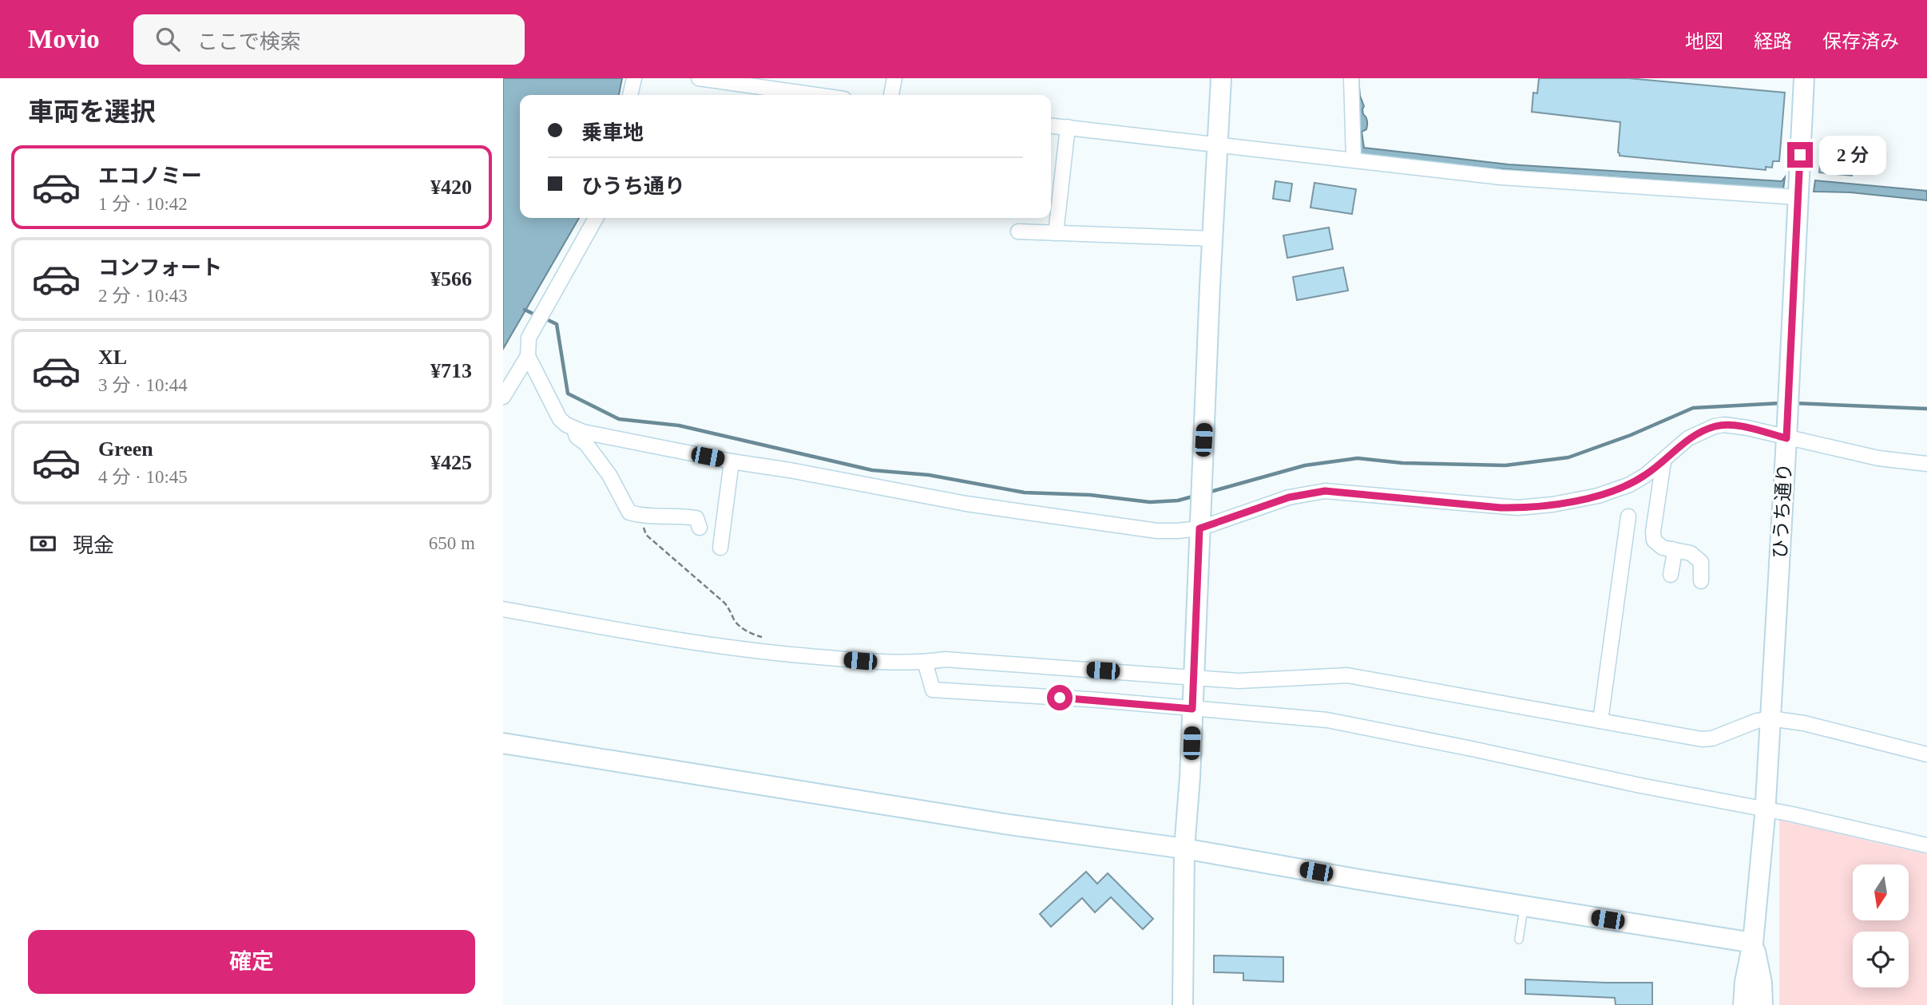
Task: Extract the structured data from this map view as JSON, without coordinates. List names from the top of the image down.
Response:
{
  "streets": {
    "street": ["ひうち通り"]
  },
  "north": "bottom",
  "page": {
    "header": "Movio",
    "search": "ここで検索",
    "nav": ["地図", "経路", "保存済み"],
    "heading": "車両を選択",
    "banner": ["乗車地", "ひうち通り"],
    "bubble": "2 分",
    "list": [
      {
        "name": "エコノミー",
        "note": "1 分 · 10:42",
        "value": "¥420"
      },
      {
        "name": "コンフォート",
        "note": "2 分 · 10:43",
        "value": "¥566"
      },
      {
        "name": "XL",
        "note": "3 分 · 10:44",
        "value": "¥713"
      },
      {
        "name": "Green",
        "note": "4 分 · 10:45",
        "value": "¥425"
      }
    ],
    "pay": ["現金", "650 m"],
    "buttons": "確定"
  }
}
